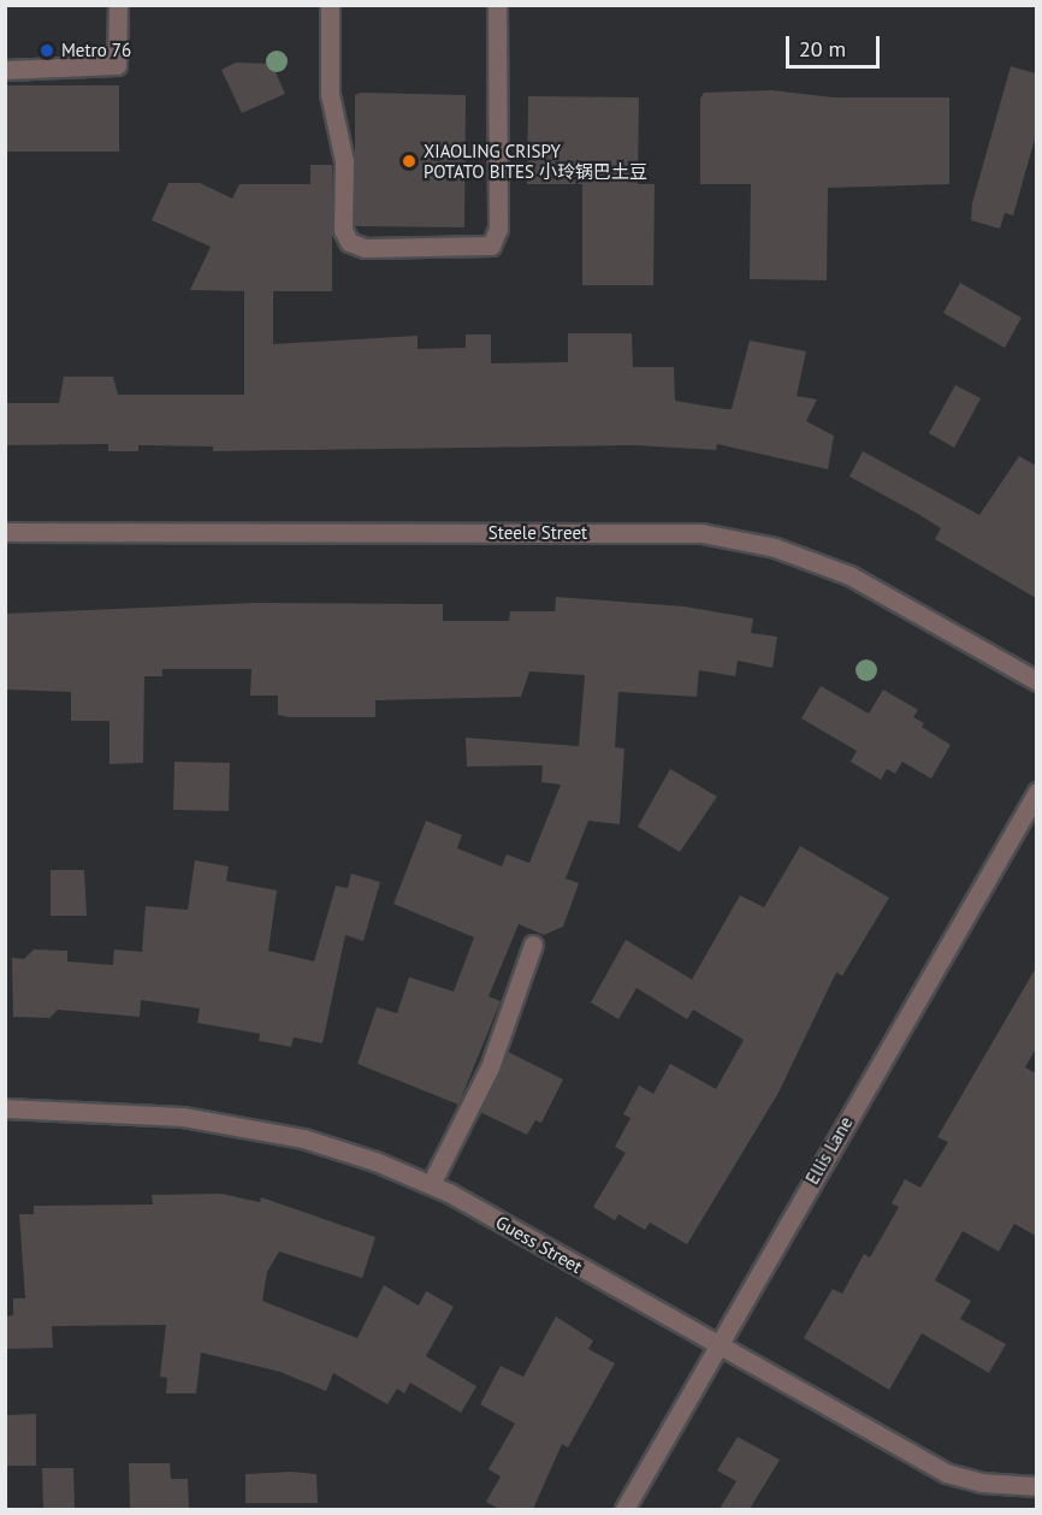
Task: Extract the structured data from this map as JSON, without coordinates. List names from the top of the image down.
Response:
{
  "streets": {
    "street": ["Steele Street", "Ellis Lane", "Guess Street"]
  },
  "crossings": [
    ["Ellis Lane", "Guess Street"]
  ],
  "places": ["Metro 76", "XIAOLING CRISPY POTATO BITES 小玲锅巴土豆"],
  "scale_bar": "20 m"
}
